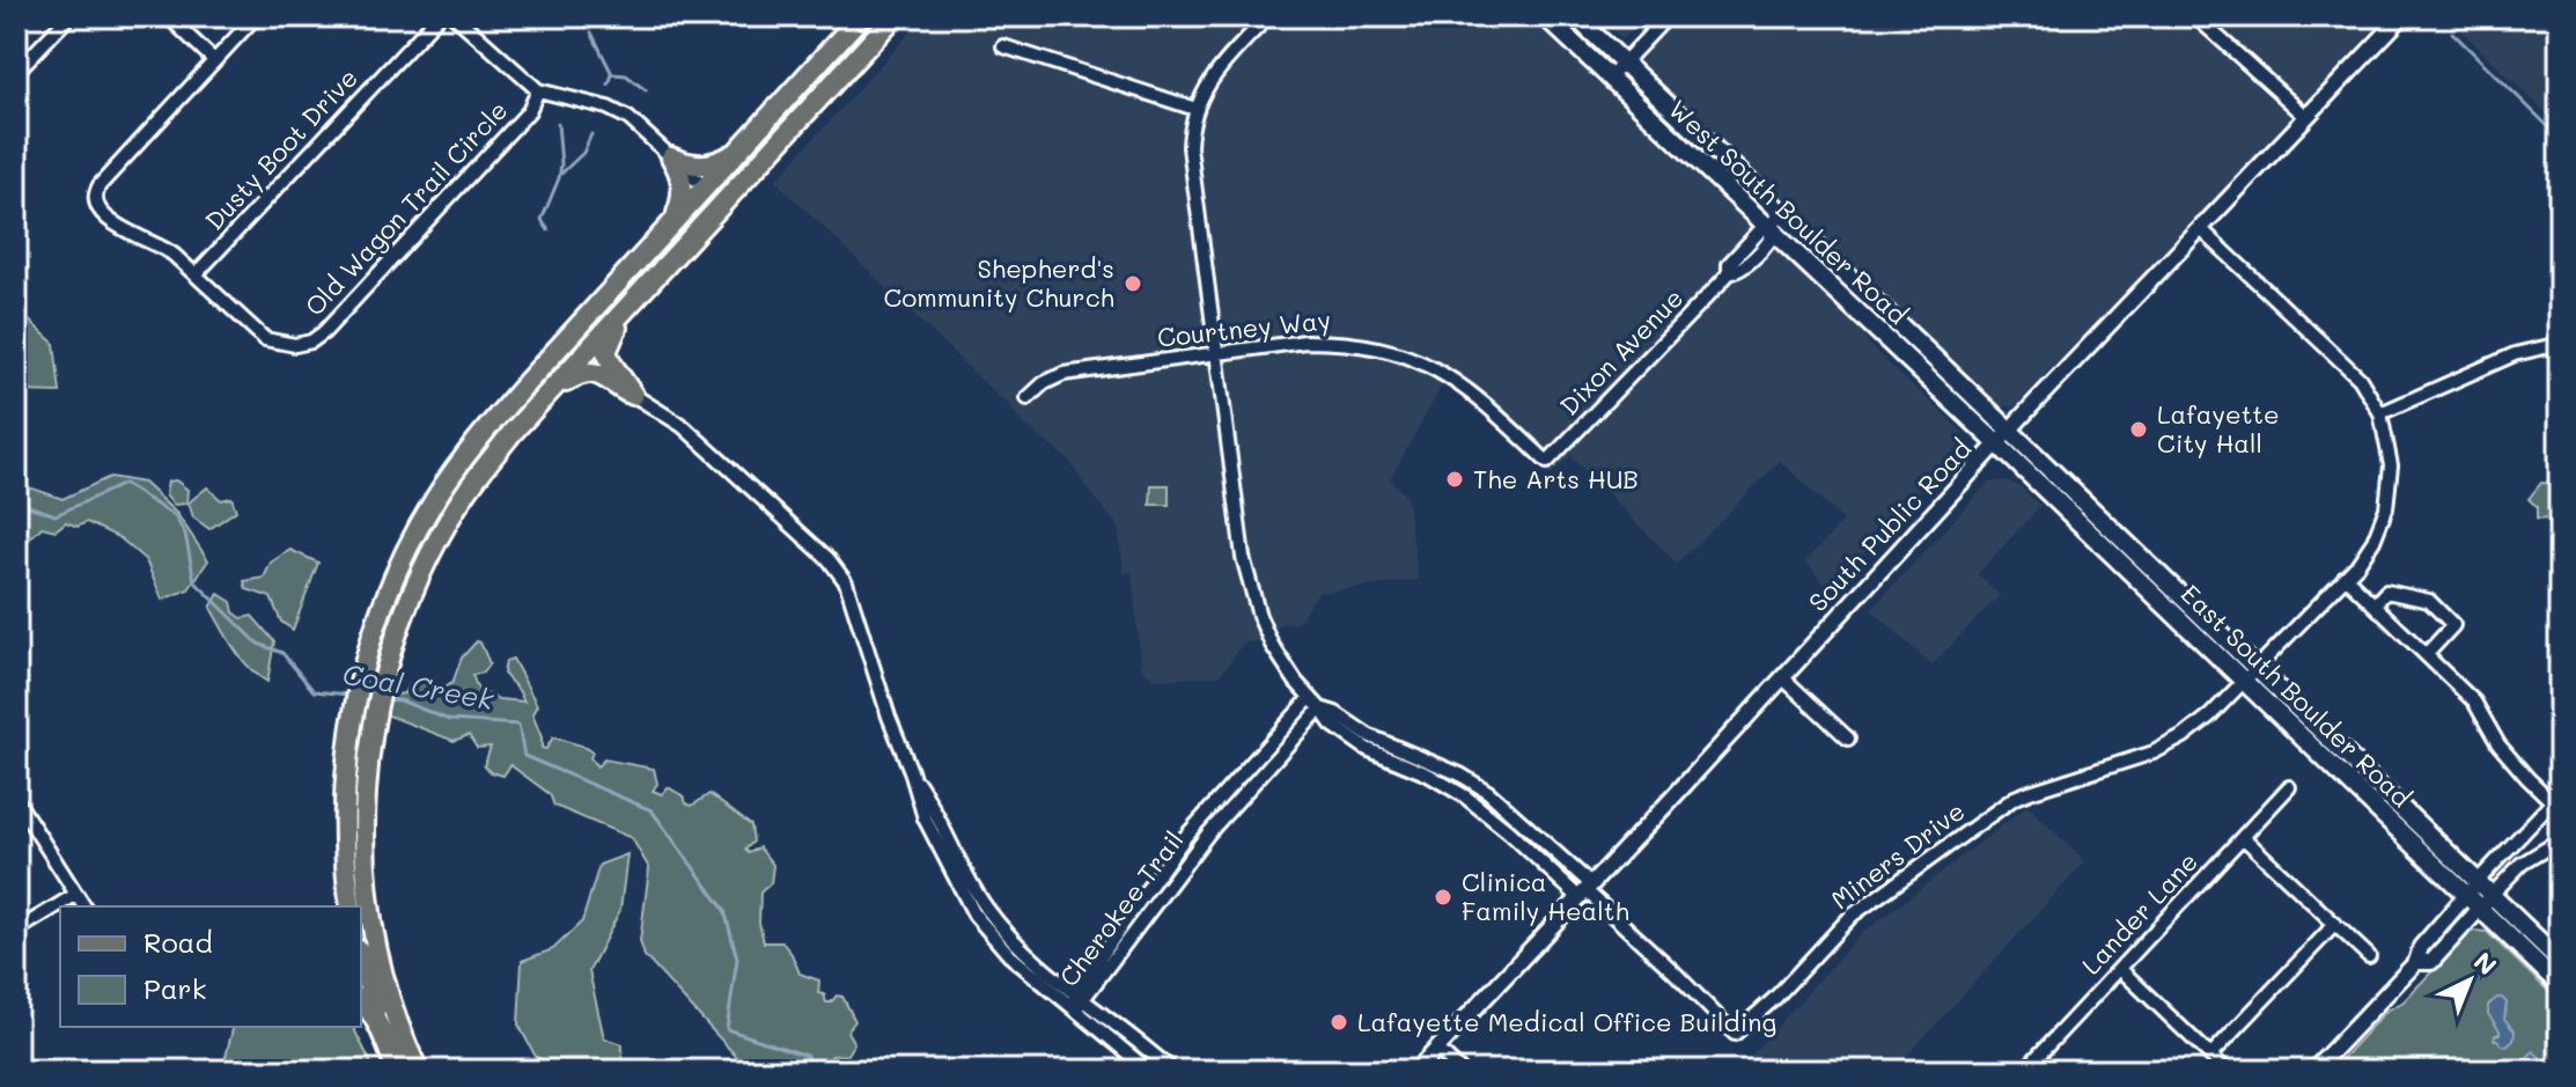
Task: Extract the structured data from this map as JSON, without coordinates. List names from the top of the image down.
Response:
{
  "streets": {
    "main road": ["West South Boulder Road", "East South Boulder Road"],
    "street": [
      "Dusty Boot Drive",
      "Old Wagon Trail Circle",
      "Courtney Way",
      "Dixon Avenue",
      "South Public Road",
      "Miners Drive",
      "Cherokee Trail",
      "Lander Lane"
    ]
  },
  "crossings": [
    ["Dusty Boot Drive", "Old Wagon Trail Circle"],
    ["West South Boulder Road", "Dixon Avenue"],
    ["West South Boulder Road", "South Public Road"],
    ["West South Boulder Road", "East South Boulder Road"],
    ["Courtney Way", "Dixon Avenue"],
    ["South Public Road", "East South Boulder Road"],
    ["South Public Road", "Miners Drive"],
    ["East South Boulder Road", "Miners Drive"]
  ],
  "water": ["Coal Creek"],
  "places": [
    "Shepherd's Community Church",
    "Lafayette City Hall",
    "The Arts HUB",
    "Clinica Family Health",
    "Lafayette Medical Office Building"
  ],
  "legend": ["Road", "Park"],
  "north": "top right"
}
